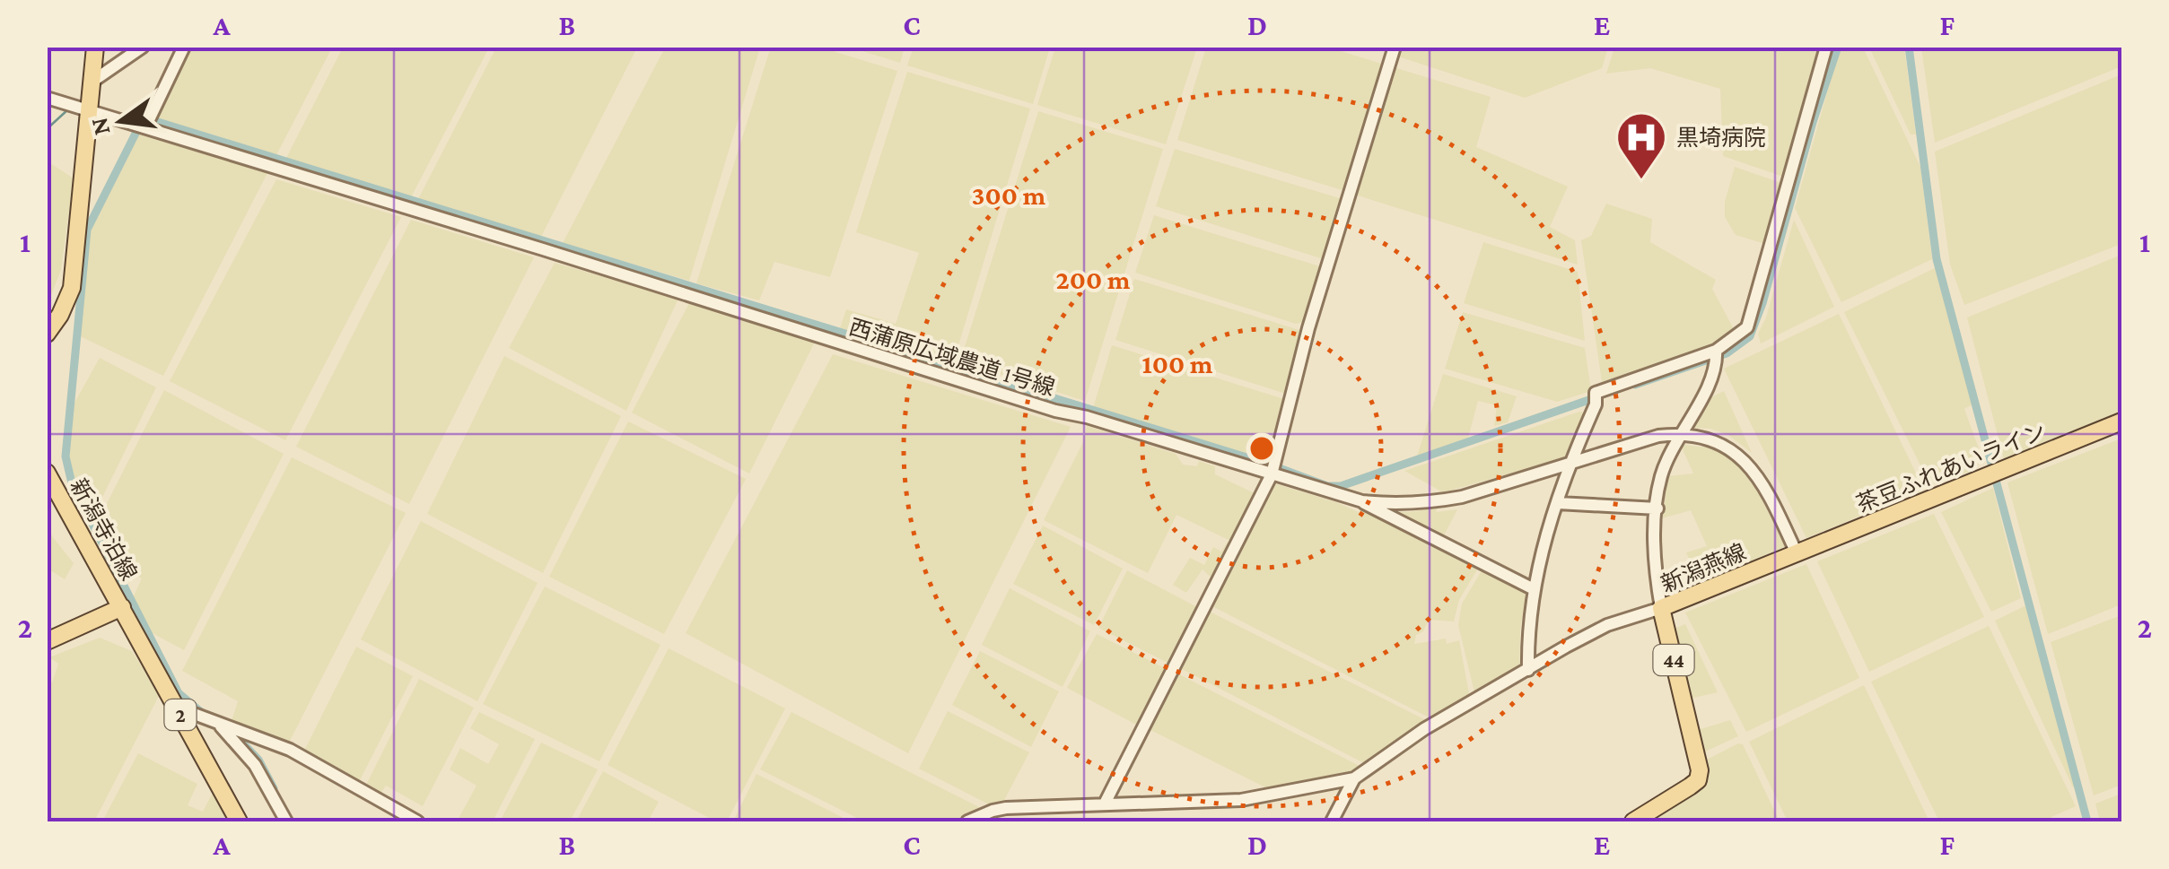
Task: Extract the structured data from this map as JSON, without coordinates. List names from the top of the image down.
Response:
{
  "streets": {
    "main road": [
      "茶豆ふれあいライン",
      "新潟寺泊線",
      "新潟燕線",
      "44",
      "2"
    ],
    "street": ["西蒲原広域農道 1号線"]
  },
  "crossings": [
    ["西蒲原広域農道 1号線", "茶豆ふれあいライン"],
    ["西蒲原広域農道 1号線", "新潟燕線"],
    ["茶豆ふれあいライン", "新潟燕線"],
    ["新潟寺泊線", "2"]
  ],
  "places": {
    "hospital": ["黒埼病院"]
  },
  "north": "left",
  "grid": {
    "columns": [
      "A",
      "B",
      "C",
      "D",
      "E",
      "F"
    ],
    "rows": ["1", "2"]
  },
  "rings": ["300 m", "200 m", "100 m"]
}
